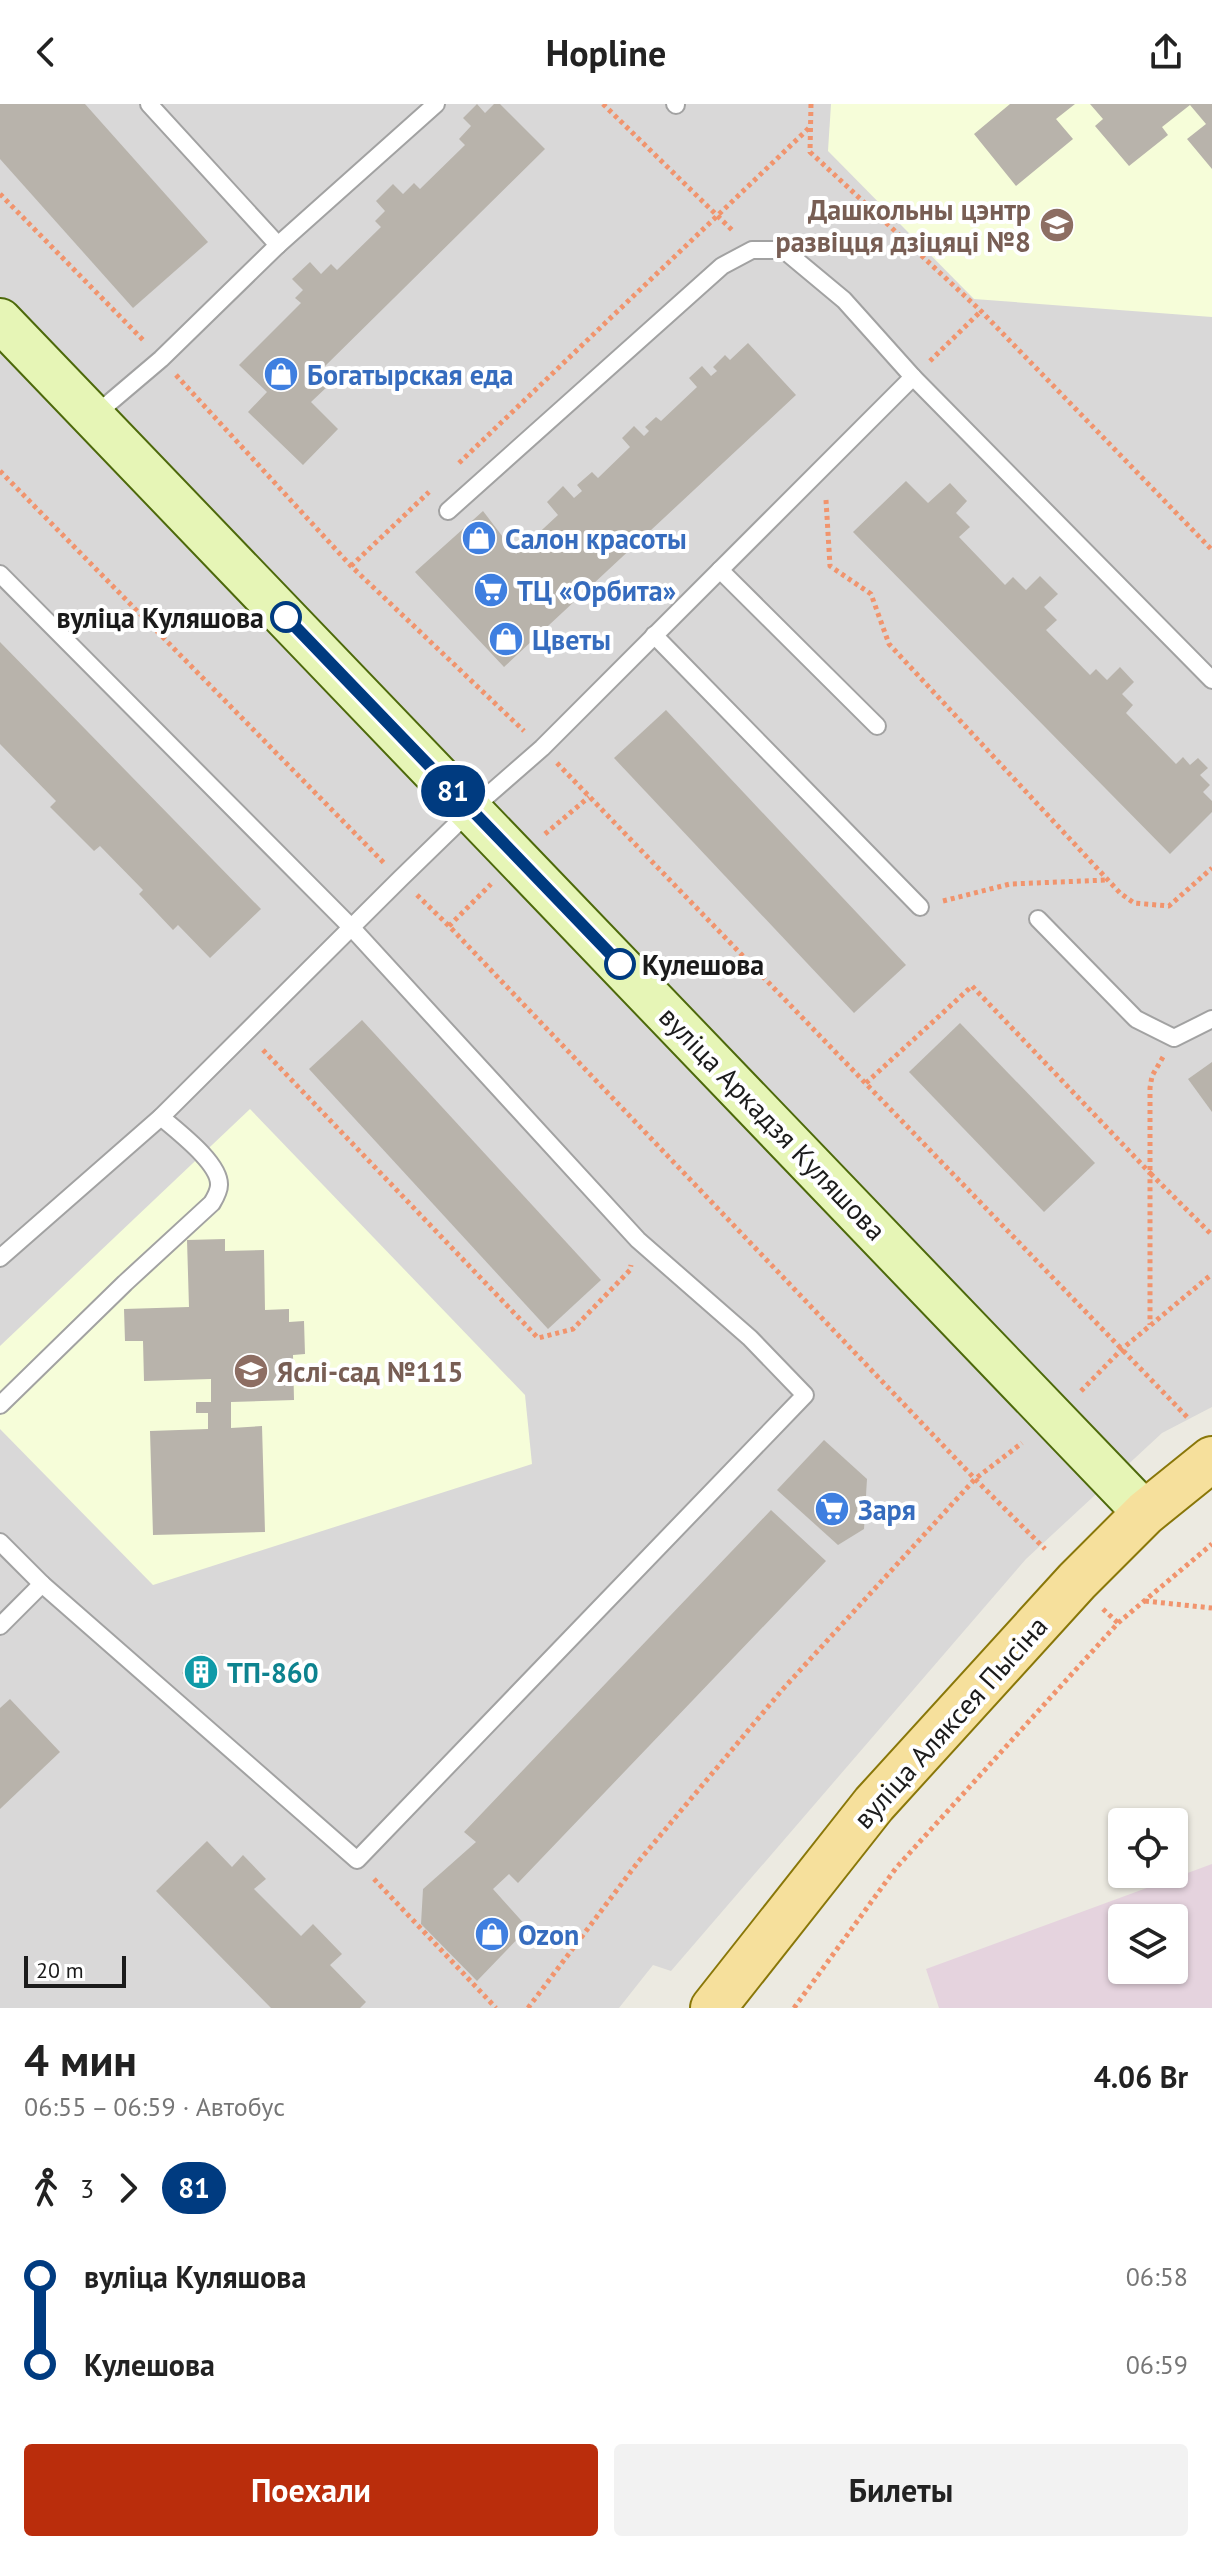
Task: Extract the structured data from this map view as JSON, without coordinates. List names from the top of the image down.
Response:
{
  "streets": {
    "main road": ["вуліца Аркадзя Куляшова", "вуліца Аляксея Пысіна"]
  },
  "crossings": [
    ["вуліца Аркадзя Куляшова", "вуліца Аляксея Пысіна"]
  ],
  "places": {
    "school or university": ["Дашкольны цэнтр развіцця дзіцяці №8", "Яслі-сад №115"],
    "shop": [
      "Богатырская еда",
      "Салон красоты",
      "Цветы",
      "Ozon"
    ],
    "supermarket": ["ТЦ «Орбита»", "Заря"],
    "other": ["вуліца Куляшова", "Кулешова"],
    "building": ["ТП-860"]
  },
  "lines": ["bus line 81"],
  "scale_bar": "20 m",
  "page": {
    "header": "Hopline",
    "on_map": "81",
    "scale": "20 m",
    "heading": ["4 мин", "06:55 – 06:59 · Автобус", "4.06 Br"],
    "legs": ["3", "81"],
    "list": [
      {
        "name": "вуліца Куляшова",
        "value": "06:58"
      },
      {
        "name": "Кулешова",
        "value": "06:59"
      }
    ],
    "buttons": ["Поехали", "Билеты"]
  }
}
